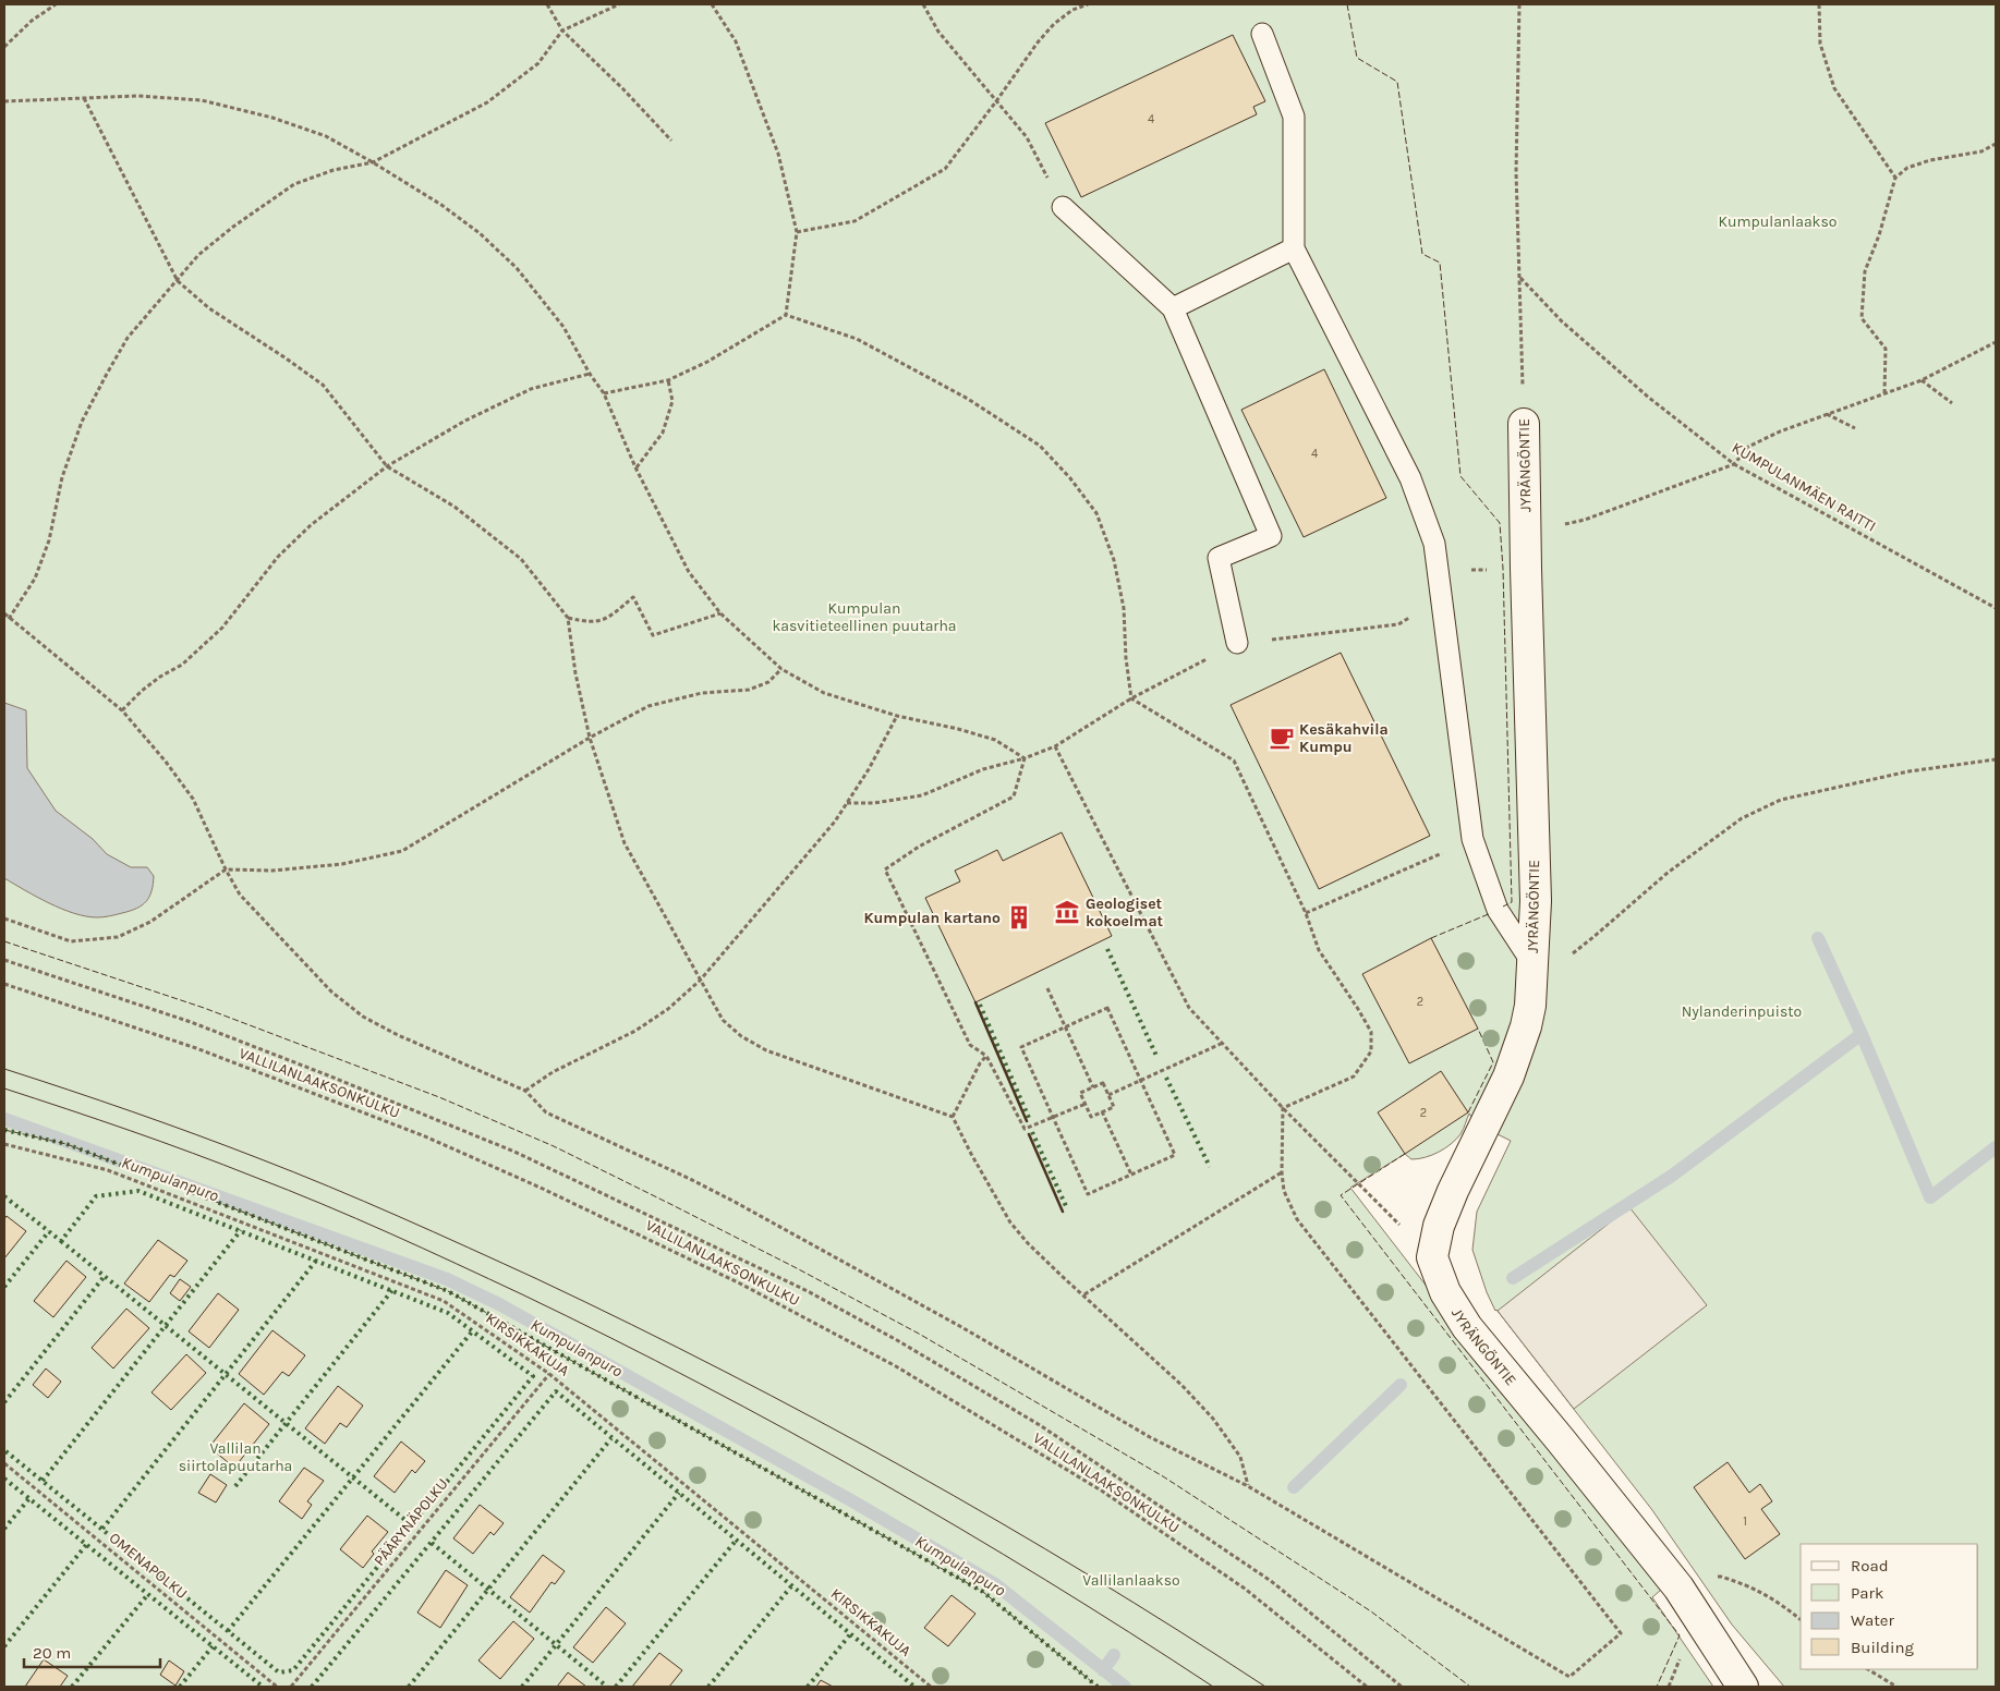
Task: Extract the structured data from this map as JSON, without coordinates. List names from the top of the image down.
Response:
{
  "streets": {
    "street": ["JYRÄNGÖNTIE"],
    "path": [
      "KUMPULANMÄEN RAITTI",
      "VALLILANLAAKSONKULKU",
      "KIRSIKKAKUJA",
      "PÄÄRYNÄPOLKU",
      "OMENAPOLKU"
    ]
  },
  "crossings": [
    ["JYRÄNGÖNTIE", "KUMPULANMÄEN RAITTI"],
    ["KIRSIKKAKUJA", "PÄÄRYNÄPOLKU"]
  ],
  "water": ["Kumpulanpuro"],
  "parks": [
    "Kumpulanlaakso",
    "Kumpulan kasvitieteellinen puutarha",
    "Nylanderinpuisto",
    "Vallilan siirtolapuutarha",
    "Vallilanlaakso"
  ],
  "places": {
    "cafe": ["Kesäkahvila Kumpu"],
    "museum": ["Geologiset kokoelmat"],
    "building": ["Kumpulan kartano"]
  },
  "house_numbers": [
    "4",
    "4",
    "2",
    "2",
    "1"
  ],
  "legend": [
    "Road",
    "Park",
    "Water",
    "Building"
  ],
  "scale_bar": "20 m"
}
